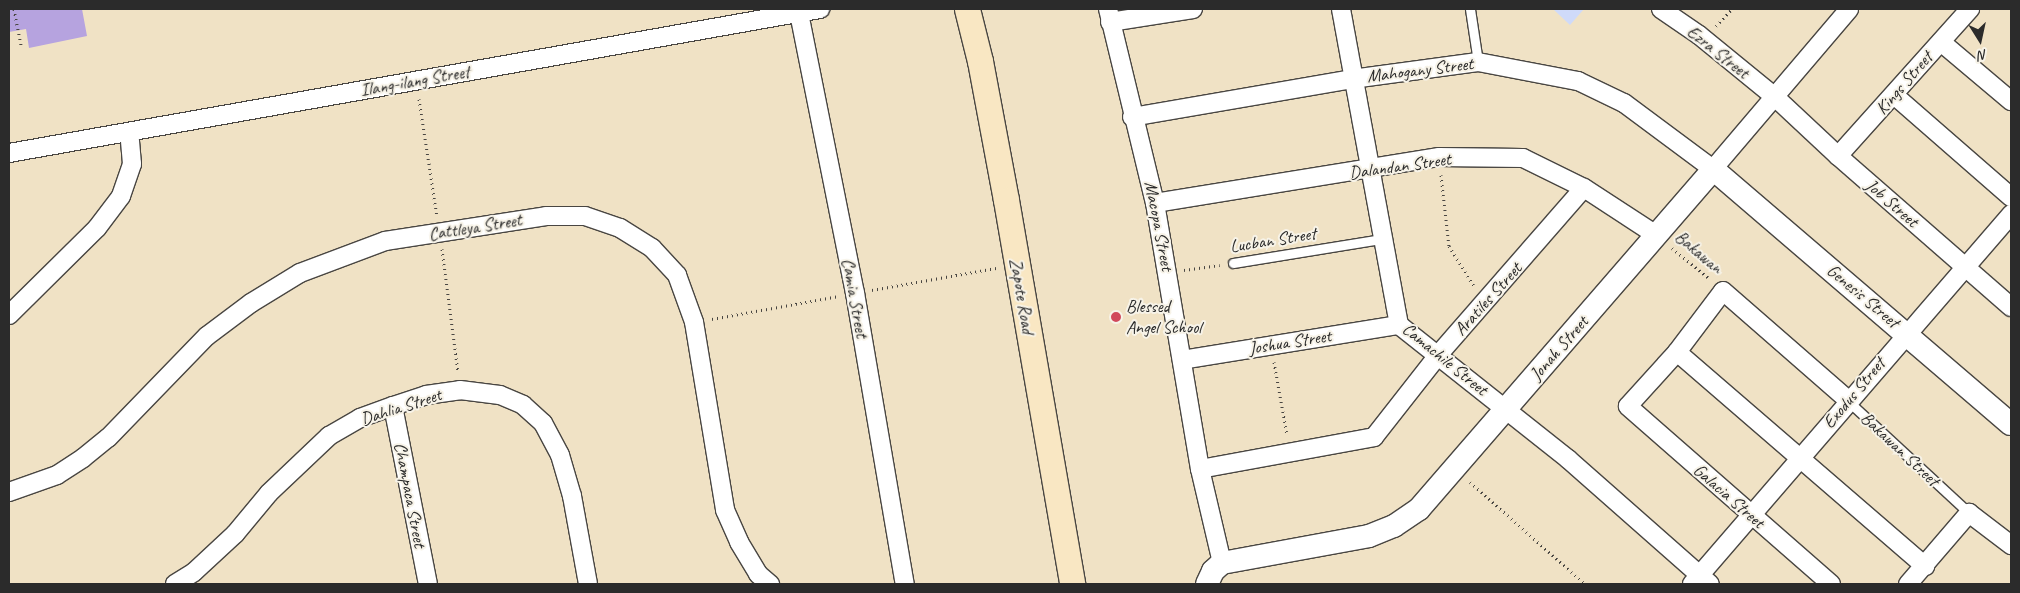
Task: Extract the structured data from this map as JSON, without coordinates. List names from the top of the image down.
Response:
{
  "streets": {
    "main road": ["Zapote Road"],
    "street": [
      "Ezra Street",
      "Mahogany Street",
      "Ilang-ilang Street",
      "Kings Street",
      "Dalandan Street",
      "Job Street",
      "Macopa Street",
      "Cattleya Street",
      "Genesis Street",
      "Camia Street",
      "Aratiles Street",
      "Joshua Street",
      "Jonah Street",
      "Camachile Street",
      "Exodus Street",
      "Dahlia Street",
      "Bakawan Street",
      "Champaca Street",
      "Galacia Street"
    ],
    "lane": ["Lucban Street"],
    "path": ["Bakawan"]
  },
  "crossings": [
    ["Ezra Street", "Job Street"],
    ["Ezra Street", "Jonah Street"],
    ["Mahogany Street", "Macopa Street"],
    ["Mahogany Street", "Genesis Street"],
    ["Mahogany Street", "Jonah Street"],
    ["Mahogany Street", "Camachile Street"],
    ["Ilang-ilang Street", "Camia Street"],
    ["Kings Street", "Job Street"],
    ["Dalandan Street", "Macopa Street"],
    ["Dalandan Street", "Bakawan"],
    ["Dalandan Street", "Aratiles Street"],
    ["Dalandan Street", "Jonah Street"],
    ["Dalandan Street", "Camachile Street"],
    ["Job Street", "Jonah Street"],
    ["Job Street", "Exodus Street"],
    ["Macopa Street", "Lucban Street"],
    ["Macopa Street", "Aratiles Street"],
    ["Macopa Street", "Joshua Street"],
    ["Macopa Street", "Jonah Street"],
    ["Lucban Street", "Camachile Street"],
    ["Bakawan", "Jonah Street"],
    ["Bakawan", "Bakawan Street"],
    ["Genesis Street", "Jonah Street"],
    ["Genesis Street", "Exodus Street"],
    ["Aratiles Street", "Camachile Street"],
    ["Joshua Street", "Camachile Street"],
    ["Jonah Street", "Camachile Street"],
    ["Camachile Street", "Exodus Street"],
    ["Exodus Street", "Bakawan Street"],
    ["Exodus Street", "Galacia Street"],
    ["Dahlia Street", "Champaca Street"]
  ],
  "places": ["Blessed Angel School"],
  "north": "bottom"
}
